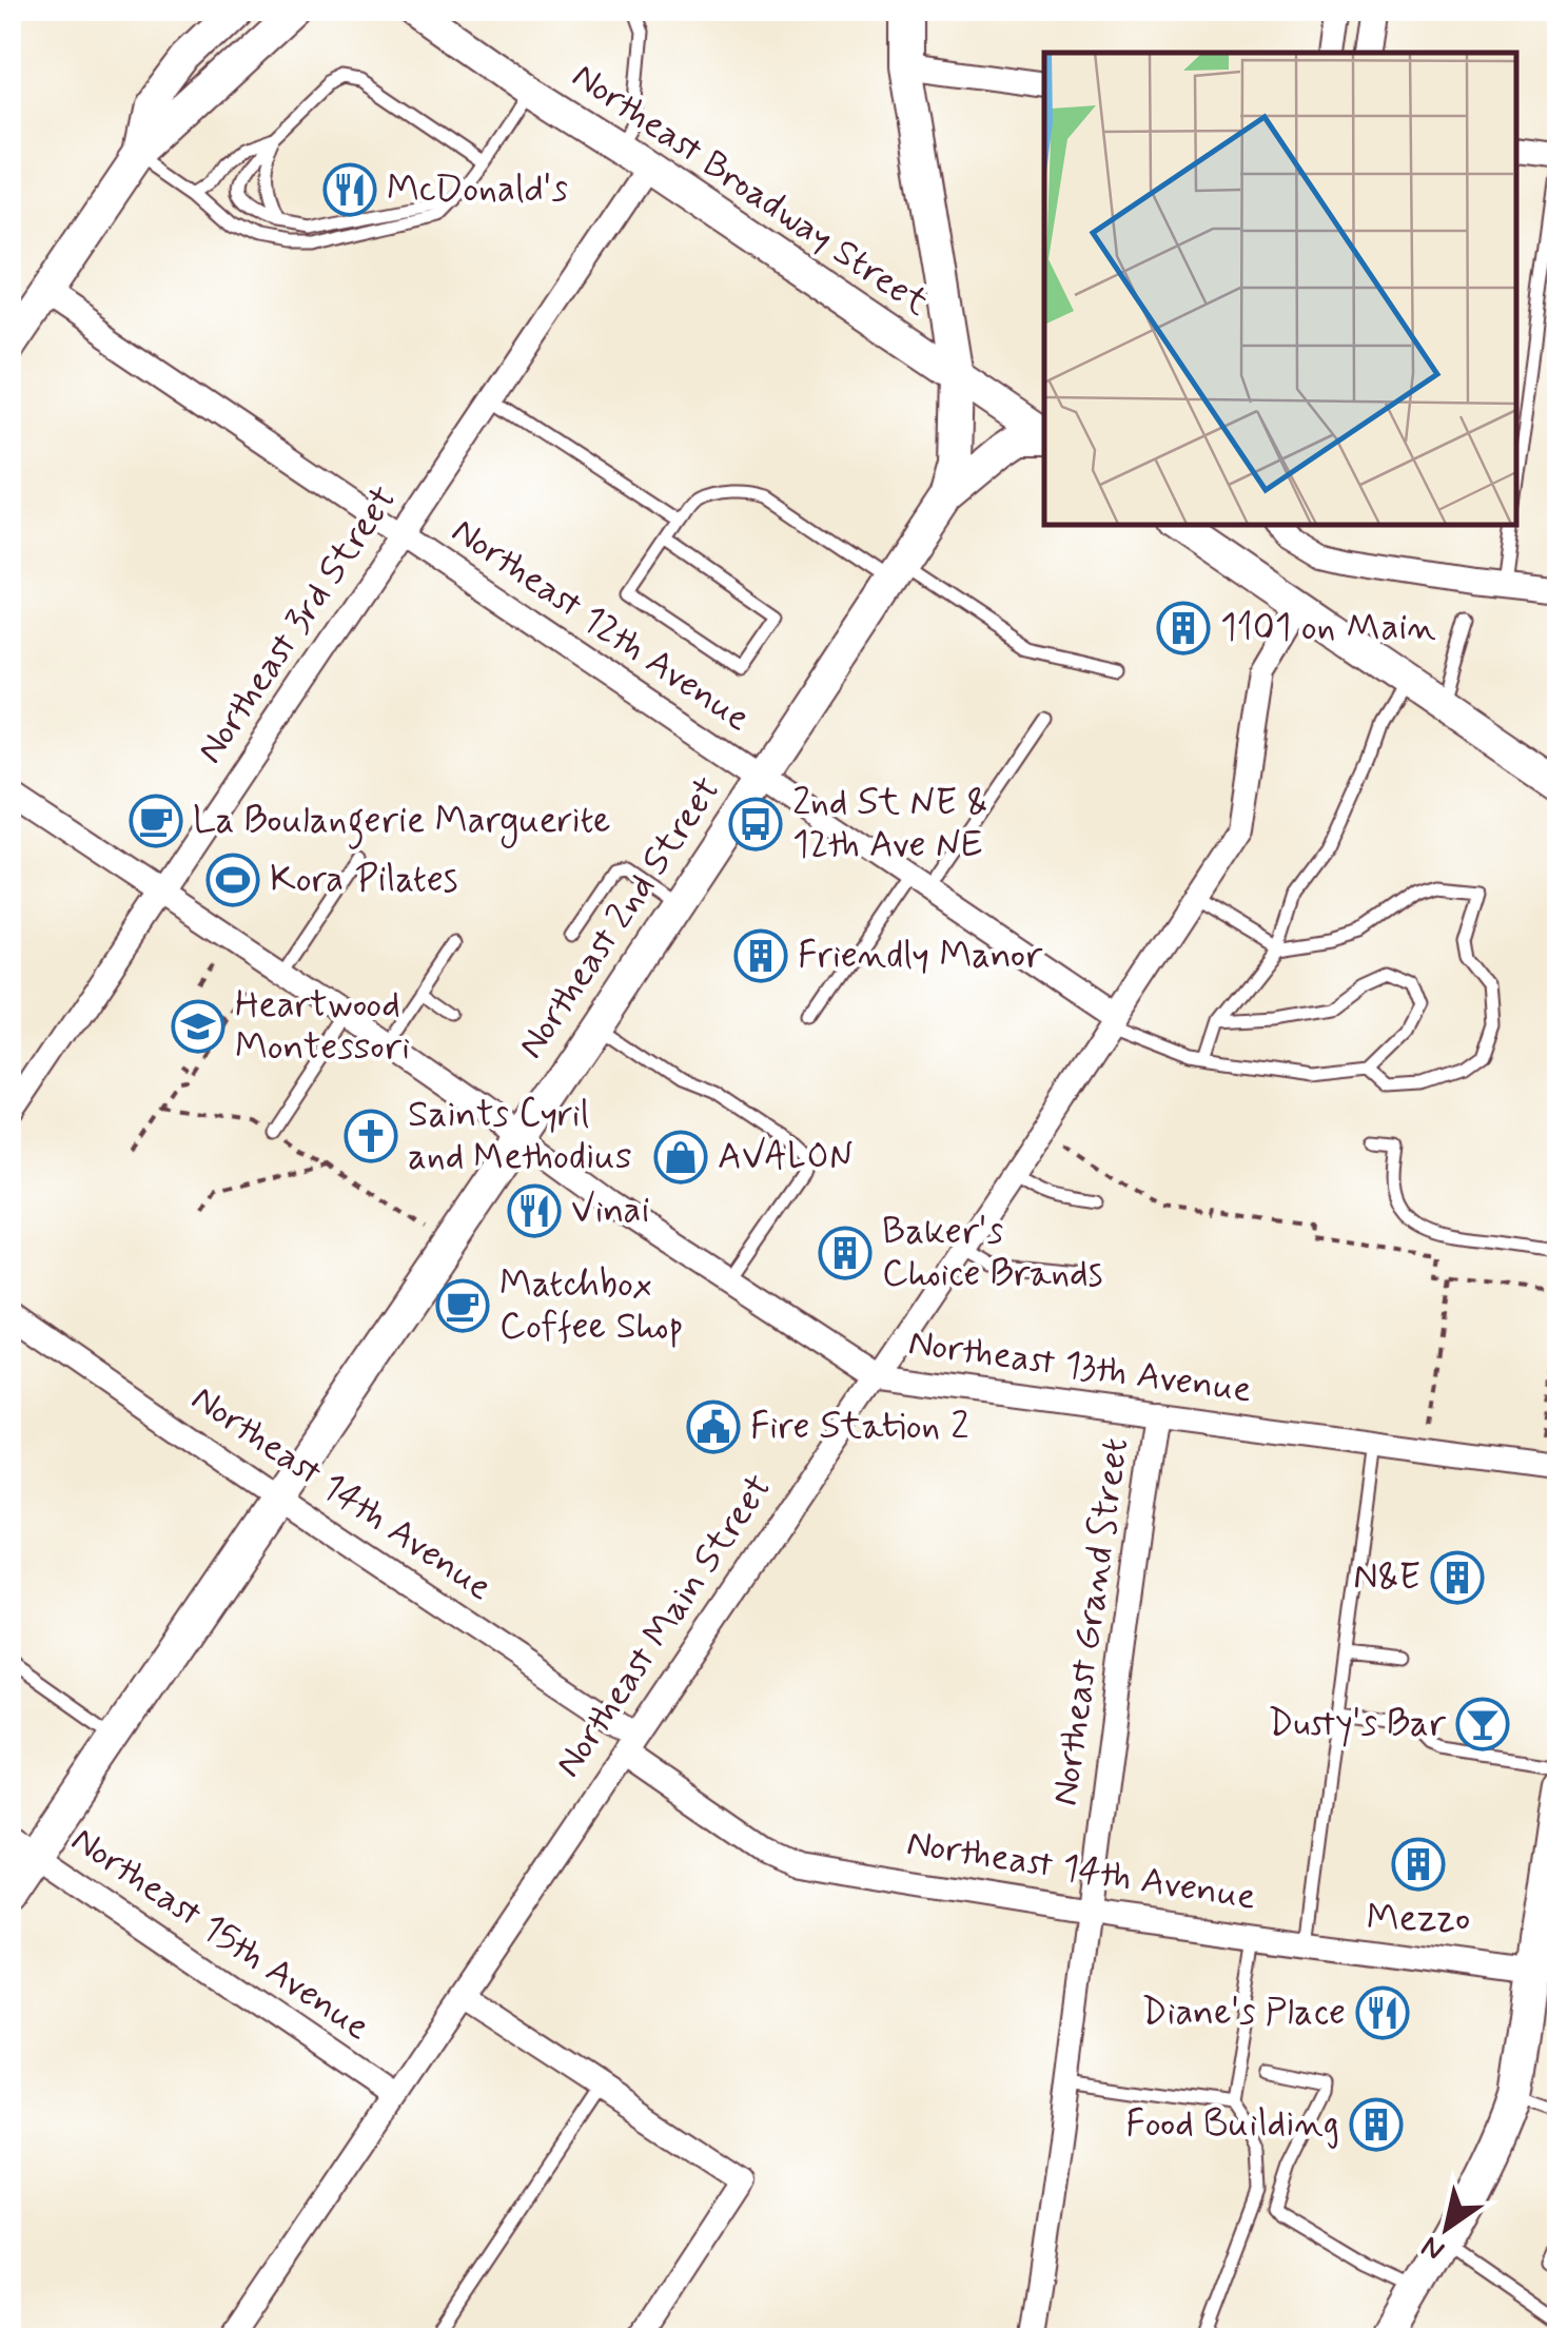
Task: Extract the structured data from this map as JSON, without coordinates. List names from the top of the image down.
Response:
{
  "streets": {
    "street": [
      "Northeast Broadway Street",
      "Northeast 3rd Street",
      "Northeast 12th Avenue",
      "Northeast 2nd Street",
      "Northeast 13th Avenue",
      "Northeast 14th Avenue",
      "Northeast Grand Street",
      "Northeast Main Street",
      "Northeast 15th Avenue"
    ]
  },
  "crossings": [
    ["Northeast Broadway Street", "Northeast 3rd Street"],
    ["Northeast Broadway Street", "Northeast 2nd Street"],
    ["Northeast 3rd Street", "Northeast 12th Avenue"],
    ["Northeast 3rd Street", "Northeast 13th Avenue"],
    ["Northeast 12th Avenue", "Northeast 2nd Street"],
    ["Northeast 12th Avenue", "Northeast Main Street"],
    ["Northeast 2nd Street", "Northeast 13th Avenue"],
    ["Northeast 2nd Street", "Northeast 14th Avenue"],
    ["Northeast 2nd Street", "Northeast 15th Avenue"],
    ["Northeast 13th Avenue", "Northeast Grand Street"],
    ["Northeast 13th Avenue", "Northeast Main Street"],
    ["Northeast 14th Avenue", "Northeast Grand Street"],
    ["Northeast 14th Avenue", "Northeast Main Street"],
    ["Northeast Main Street", "Northeast 15th Avenue"]
  ],
  "places": {
    "restaurant": ["McDonald's", "Vinai", "Diane's Place"],
    "building": [
      "1101 on Main",
      "Friendly Manor",
      "Baker's Choice Brands",
      "N&E",
      "Mezzo",
      "Food Building"
    ],
    "cafe": ["La Boulangerie Marguerite", "Matchbox Coffee Shop"],
    "bus stop": ["2nd St NE & 12th Ave NE"],
    "sports": ["Kora Pilates"],
    "school or university": ["Heartwood Montessori"],
    "church": ["Saints Cyril and Methodius"],
    "shop": ["AVALON"],
    "public building": ["Fire Station 2"],
    "bar": ["Dusty's Bar"]
  },
  "north": "bottom left"
}
